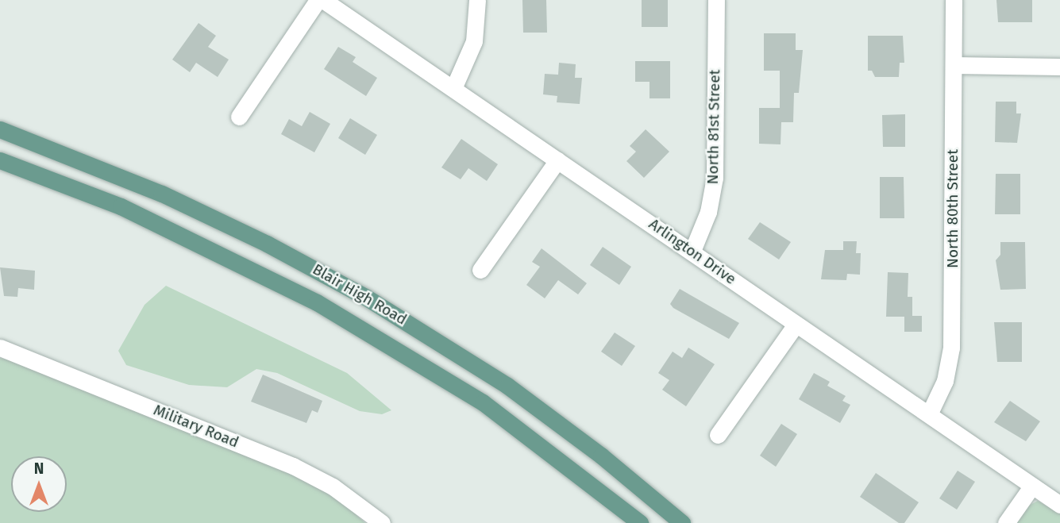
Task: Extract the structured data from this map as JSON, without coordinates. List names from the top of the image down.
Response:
{
  "streets": {
    "main road": ["Blair High Road"],
    "street": [
      "North 81st Street",
      "North 80th Street",
      "Arlington Drive",
      "Military Road"
    ]
  },
  "crossings": [
    ["North 81st Street", "Arlington Drive"],
    ["North 80th Street", "Arlington Drive"]
  ],
  "north": "top"
}
